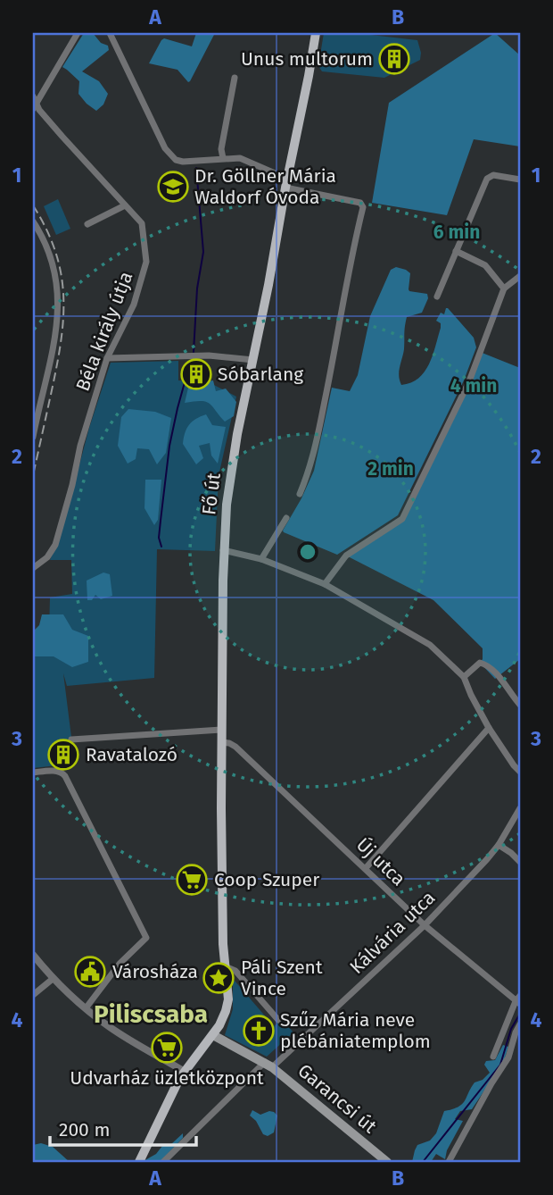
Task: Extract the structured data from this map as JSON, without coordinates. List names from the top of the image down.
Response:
{
  "streets": {
    "main road": ["Fő út", "Garancsi út"],
    "street": ["Béla király útja", "Új utca", "Kálvária utca"]
  },
  "crossings": [
    ["Fő út", "Új utca"],
    ["Fő út", "Garancsi út"],
    ["Új utca", "Kálvária utca"],
    ["Kálvária utca", "Garancsi út"]
  ],
  "districts": ["Piliscsaba"],
  "places": {
    "building": ["Unus multorum", "Sóbarlang", "Ravatalozó"],
    "school or university": ["Dr. Göllner Mária Waldorf Óvoda"],
    "supermarket": ["Coop Szuper", "Udvarház üzletközpont"],
    "public building": ["Városháza"],
    "place": ["Páli Szent Vince"],
    "church": ["Szűz Mária neve plébániatemplom"]
  },
  "scale_bar": "200 m",
  "grid": {
    "columns": ["A", "B"],
    "rows": [
      "1",
      "2",
      "3",
      "4"
    ]
  },
  "rings": ["6 min", "4 min", "2 min"]
}
